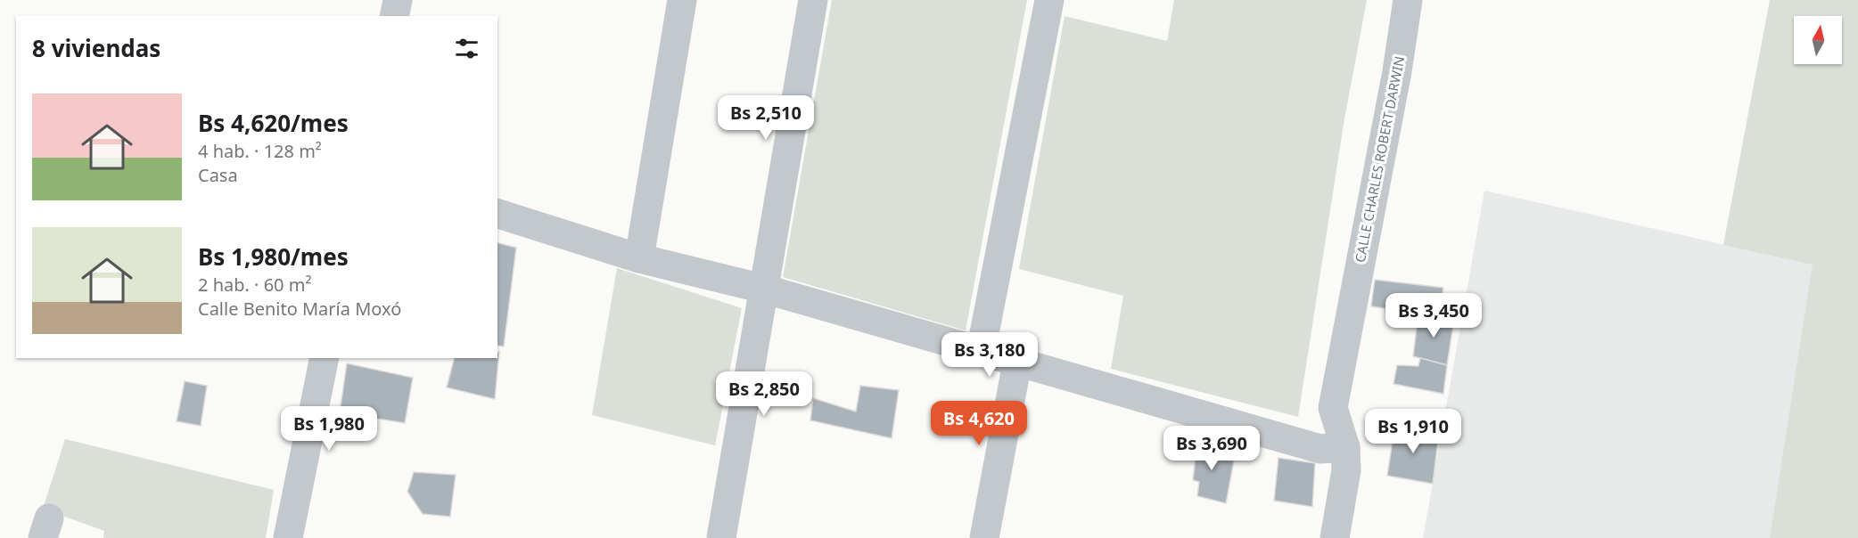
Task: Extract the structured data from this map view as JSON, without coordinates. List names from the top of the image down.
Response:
{
  "streets": {
    "street": ["CALLE CHARLES ROBERT DARWIN"]
  },
  "north": "top",
  "page": {
    "heading": "8 viviendas",
    "list": [
      {
        "name": "Bs 4,620/mes",
        "note": "4 hab. · 128 m² · Casa"
      },
      {
        "name": "Bs 1,980/mes",
        "note": "2 hab. · 60 m² · Calle Benito María Moxó"
      }
    ],
    "price": [
      "Bs 2,510",
      "Bs 3,450",
      "Bs 3,180",
      "Bs 2,850",
      "Bs 4,620",
      "Bs 1,980",
      "Bs 1,910",
      "Bs 3,690"
    ]
  }
}
